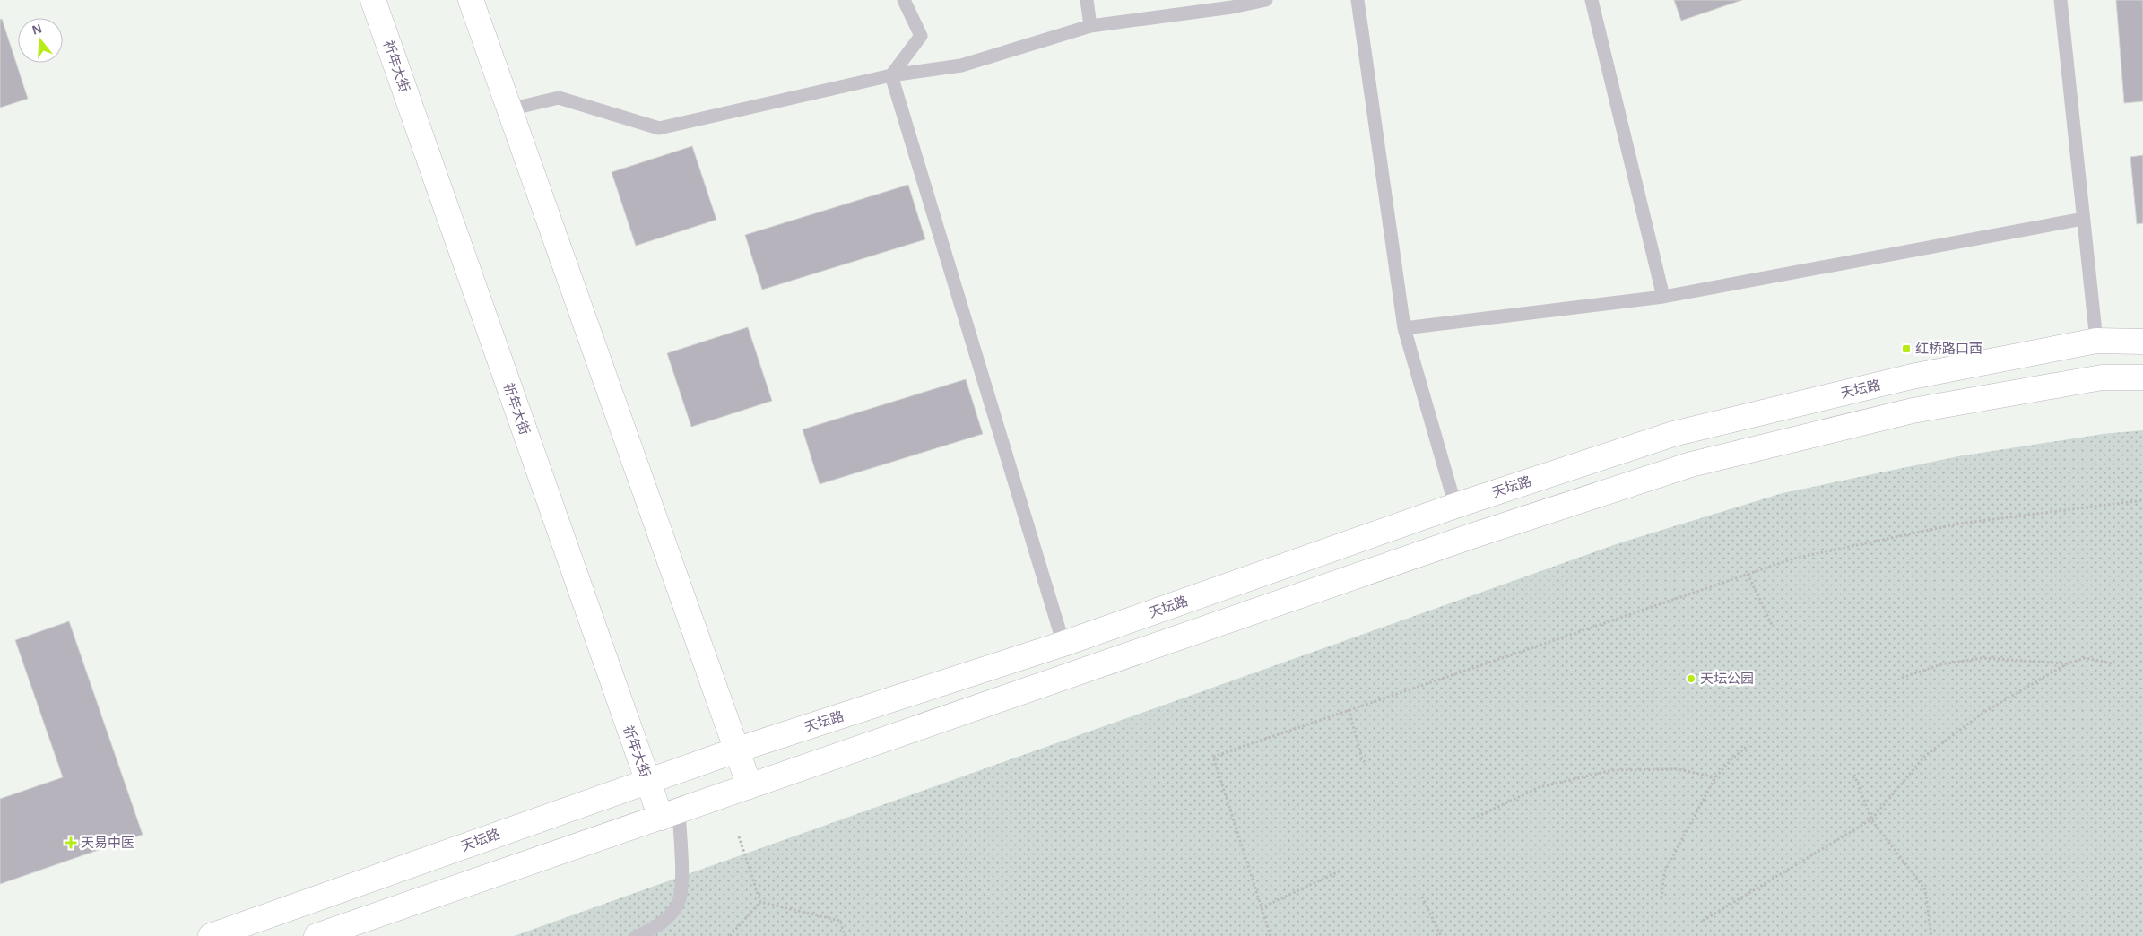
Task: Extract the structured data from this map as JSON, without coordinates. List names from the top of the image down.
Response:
{
  "streets": {
    "street": ["祈年大街", "天坛路"]
  },
  "crossings": [
    ["祈年大街", "天坛路"]
  ],
  "places": {
    "transit": ["红桥路口西"],
    "other": ["天坛公园"],
    "health": ["天易中医"]
  },
  "north": "top"
}
